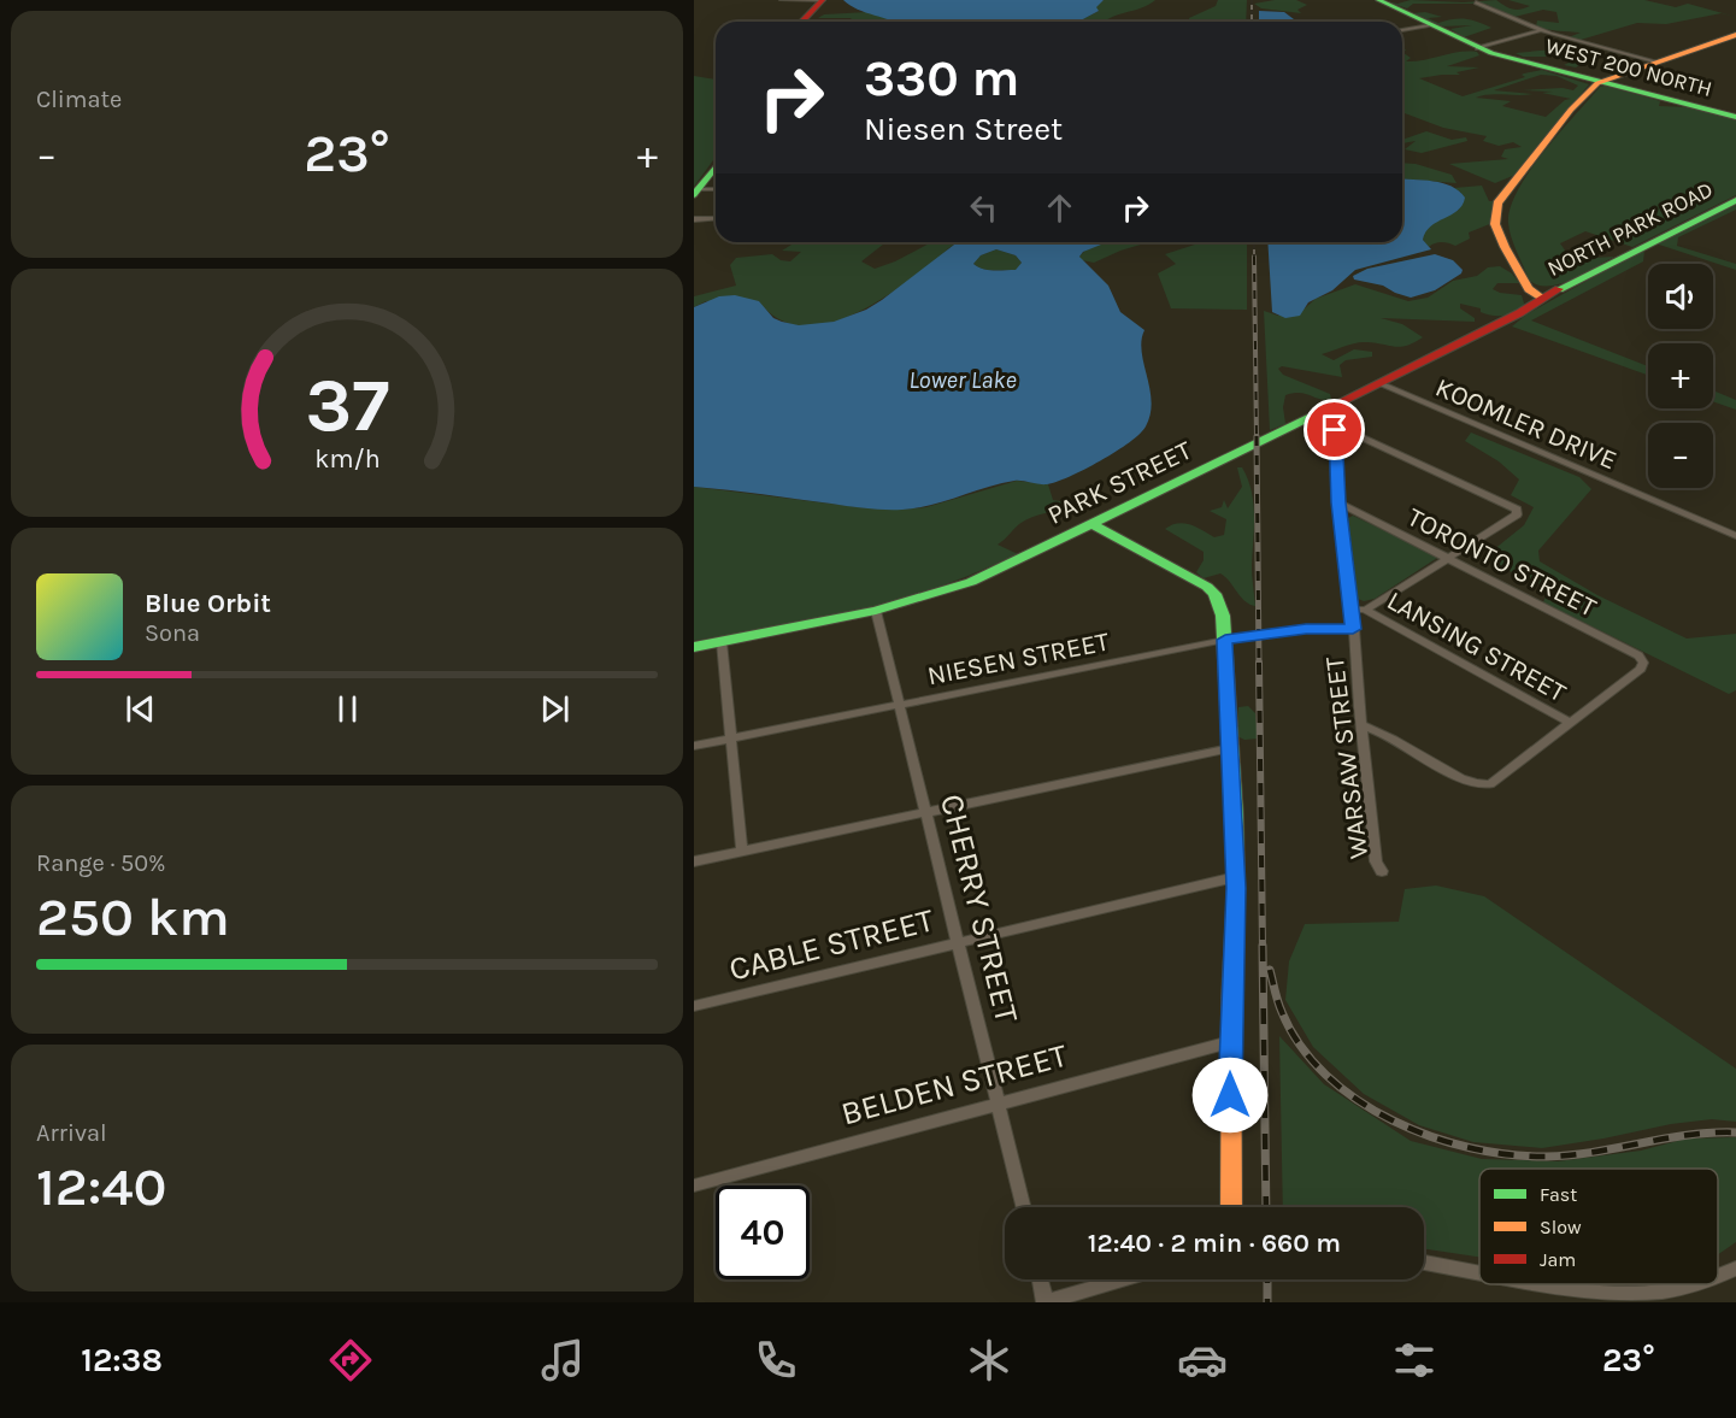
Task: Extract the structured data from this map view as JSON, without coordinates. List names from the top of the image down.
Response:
{
  "streets": {
    "street": [
      "WEST 200 NORTH",
      "NORTH PARK ROAD",
      "KOOMLER DRIVE",
      "PARK STREET",
      "TORONTO STREET",
      "LANSING STREET",
      "NIESEN STREET",
      "WARSAW STREET",
      "CHERRY STREET",
      "CABLE STREET",
      "BELDEN STREET"
    ]
  },
  "crossings": [
    ["NORTH PARK ROAD", "PARK STREET"],
    ["KOOMLER DRIVE", "PARK STREET"],
    ["PARK STREET", "CHERRY STREET"],
    ["TORONTO STREET", "LANSING STREET"],
    ["TORONTO STREET", "WARSAW STREET"],
    ["NIESEN STREET", "WARSAW STREET"],
    ["NIESEN STREET", "CHERRY STREET"],
    ["CHERRY STREET", "CABLE STREET"],
    ["CHERRY STREET", "BELDEN STREET"]
  ],
  "water": ["Lower Lake"],
  "legend": ["Fast", "Slow", "Jam"],
  "page": {
    "tile": [
      "Climate",
      ["Range · 50%", "250 km"],
      ["Arrival", "12:40"]
    ],
    "turn": ["330 m", "Niesen Street"],
    "heat": ["−", "23°", "+"],
    "map_buttons": ["+", "−"],
    "song": ["Blue Orbit", "Sona"],
    "limit": "40",
    "trip": "12:40 · 2 min · 660 m",
    "tabs": ["12:38", "23°"],
    "gauge": ["37", "km/h"]
  }
}
